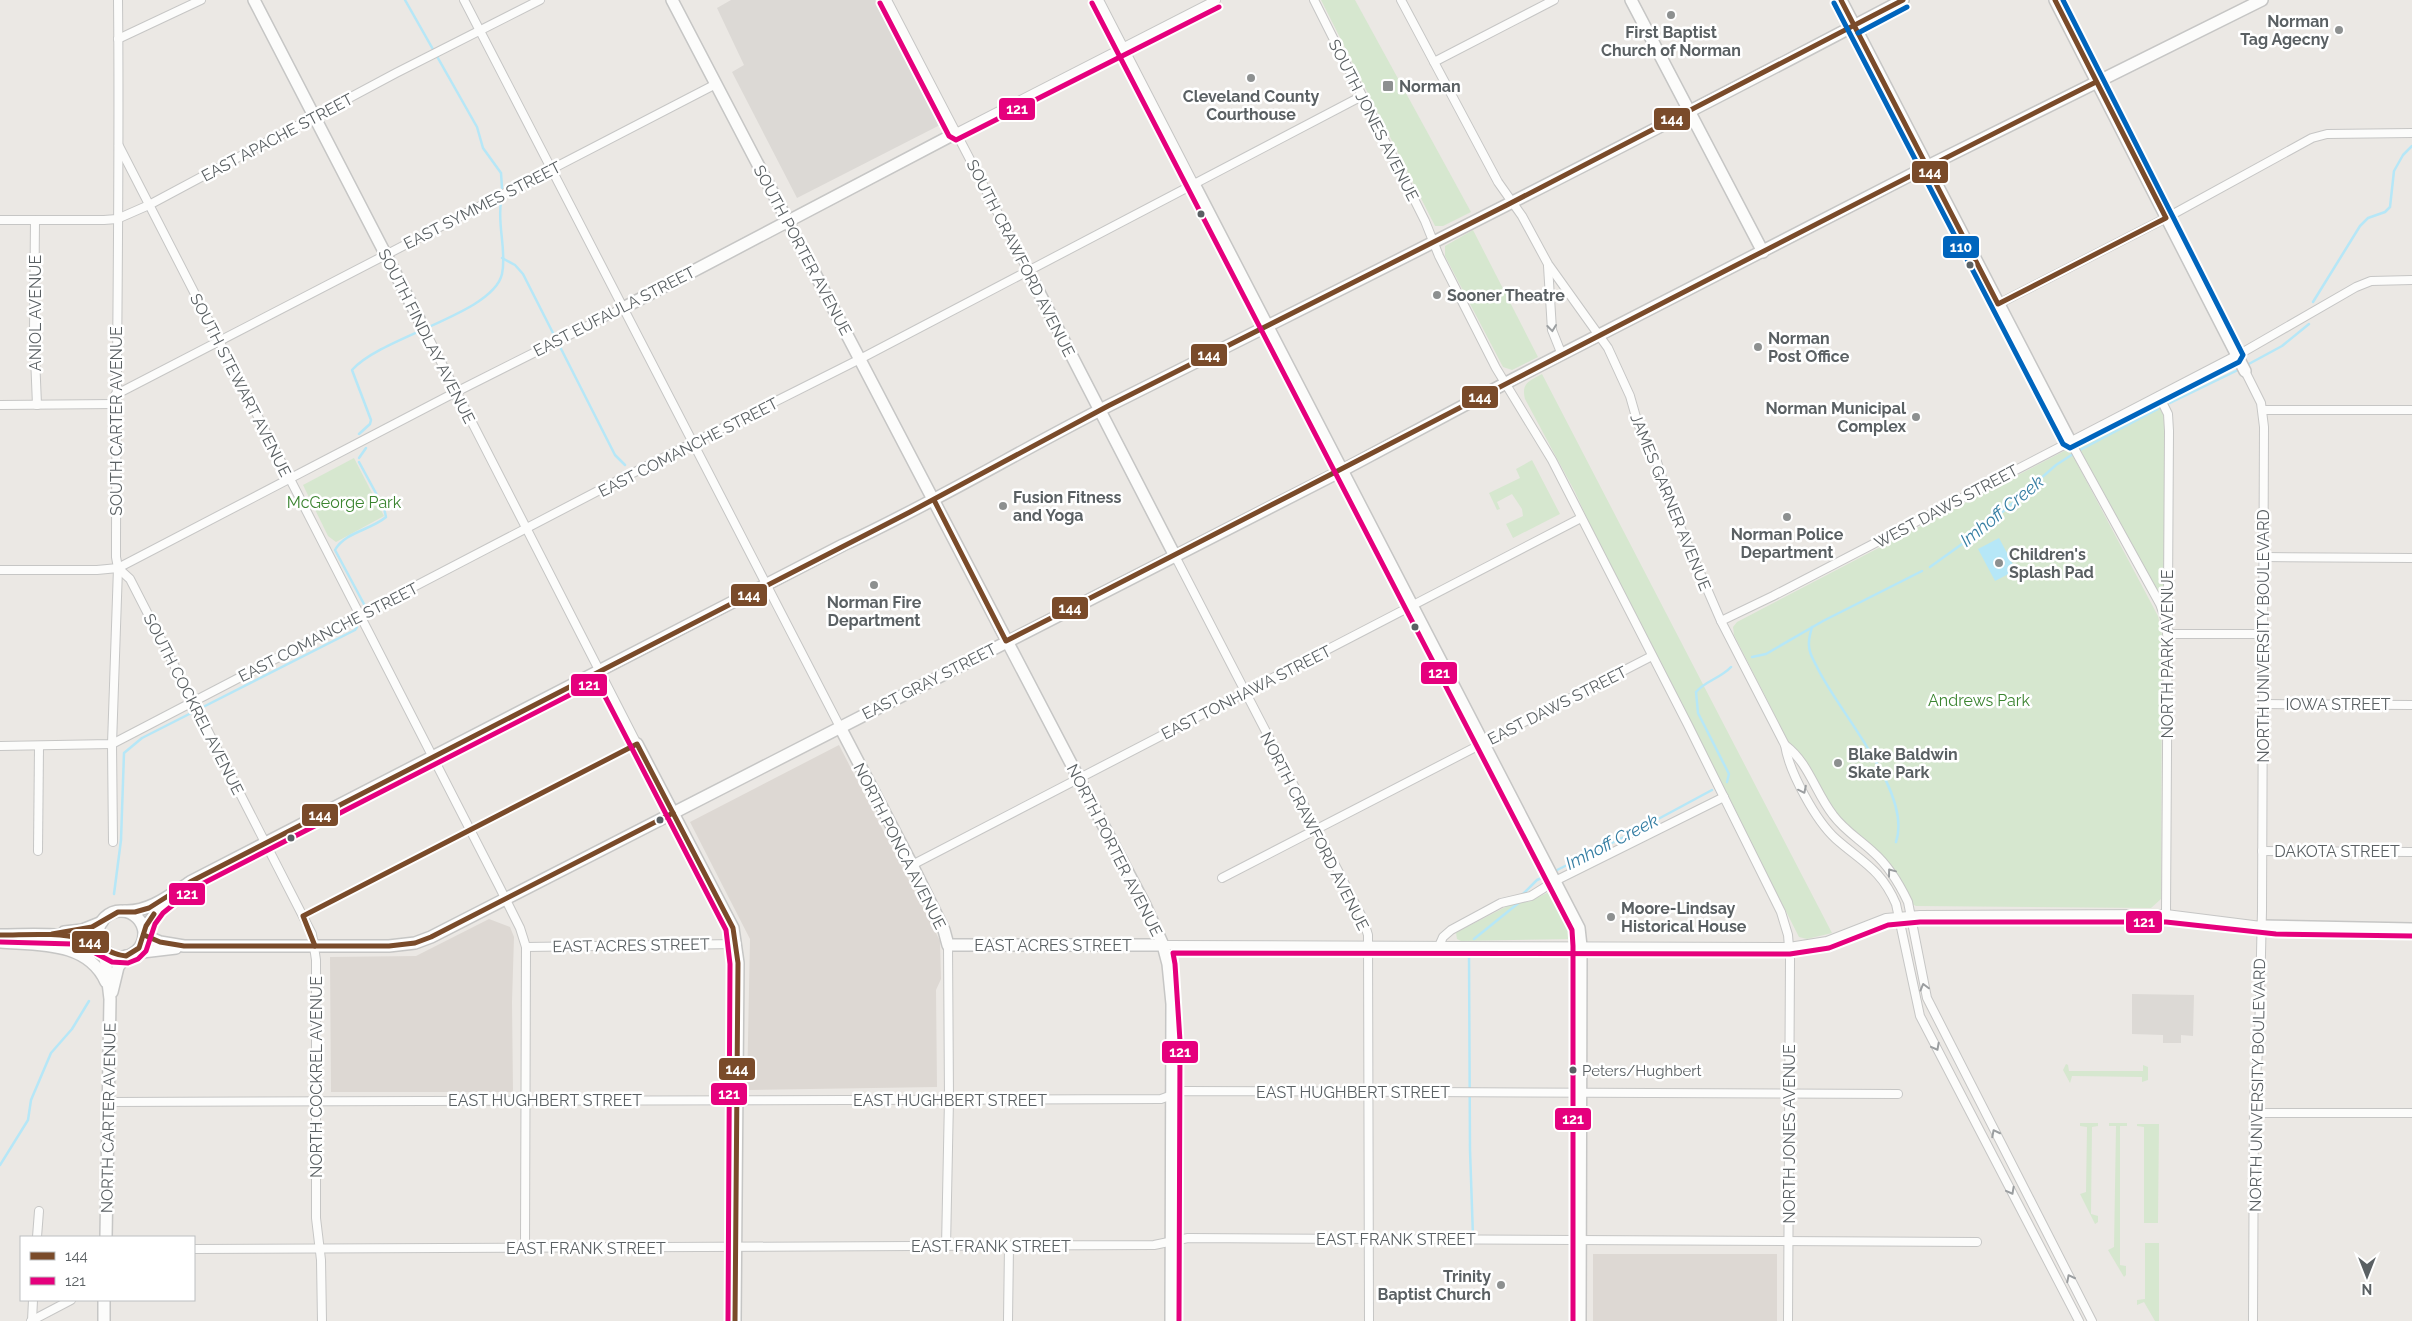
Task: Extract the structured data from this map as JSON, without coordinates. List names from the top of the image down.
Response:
{
  "streets": {
    "street": [
      "SOUTH JONES AVENUE",
      "EAST APACHE STREET",
      "EAST SYMMES STREET",
      "SOUTH PORTER AVENUE",
      "SOUTH CRAWFORD AVENUE",
      "EAST EUFAULA STREET",
      "ANIOL AVENUE",
      "SOUTH FINDLAY AVENUE",
      "SOUTH STEWART AVENUE",
      "SOUTH CARTER AVENUE",
      "EAST COMANCHE STREET",
      "JAMES GARNER AVENUE",
      "WEST DAWS STREET",
      "NORTH UNIVERSITY BOULEVARD",
      "NORTH PARK AVENUE",
      "EAST GRAY STREET",
      "EAST TONHAWA STREET",
      "SOUTH COCKREL AVENUE",
      "IOWA STREET",
      "EAST DAWS STREET",
      "NORTH CRAWFORD AVENUE",
      "NORTH PONCA AVENUE",
      "NORTH PORTER AVENUE",
      "DAKOTA STREET",
      "EAST ACRES STREET",
      "NORTH COCKREL AVENUE",
      "EAST HUGHBERT STREET",
      "NORTH CARTER AVENUE",
      "NORTH JONES AVENUE",
      "EAST FRANK STREET"
    ]
  },
  "crossings": [
    ["SOUTH JONES AVENUE", "EAST COMANCHE STREET"],
    ["SOUTH JONES AVENUE", "EAST GRAY STREET"],
    ["SOUTH JONES AVENUE", "EAST TONHAWA STREET"],
    ["SOUTH JONES AVENUE", "EAST DAWS STREET"],
    ["SOUTH JONES AVENUE", "NORTH JONES AVENUE"],
    ["EAST APACHE STREET", "ANIOL AVENUE"],
    ["EAST APACHE STREET", "SOUTH FINDLAY AVENUE"],
    ["EAST APACHE STREET", "SOUTH STEWART AVENUE"],
    ["EAST APACHE STREET", "SOUTH CARTER AVENUE"],
    ["EAST APACHE STREET", "NORTH PONCA AVENUE"],
    ["EAST SYMMES STREET", "SOUTH PORTER AVENUE"],
    ["EAST SYMMES STREET", "ANIOL AVENUE"],
    ["EAST SYMMES STREET", "SOUTH FINDLAY AVENUE"],
    ["EAST SYMMES STREET", "SOUTH STEWART AVENUE"],
    ["EAST SYMMES STREET", "SOUTH CARTER AVENUE"],
    ["EAST SYMMES STREET", "NORTH PONCA AVENUE"],
    ["SOUTH PORTER AVENUE", "EAST EUFAULA STREET"],
    ["SOUTH PORTER AVENUE", "EAST COMANCHE STREET"],
    ["SOUTH PORTER AVENUE", "NORTH PORTER AVENUE"],
    ["SOUTH CRAWFORD AVENUE", "EAST EUFAULA STREET"],
    ["SOUTH CRAWFORD AVENUE", "EAST COMANCHE STREET"],
    ["SOUTH CRAWFORD AVENUE", "NORTH CRAWFORD AVENUE"],
    ["EAST EUFAULA STREET", "SOUTH FINDLAY AVENUE"],
    ["EAST EUFAULA STREET", "SOUTH STEWART AVENUE"],
    ["EAST EUFAULA STREET", "SOUTH CARTER AVENUE"],
    ["EAST EUFAULA STREET", "SOUTH COCKREL AVENUE"],
    ["EAST EUFAULA STREET", "NORTH PONCA AVENUE"],
    ["SOUTH FINDLAY AVENUE", "EAST COMANCHE STREET"],
    ["SOUTH STEWART AVENUE", "SOUTH CARTER AVENUE"],
    ["SOUTH STEWART AVENUE", "EAST COMANCHE STREET"],
    ["SOUTH STEWART AVENUE", "EAST GRAY STREET"],
    ["SOUTH STEWART AVENUE", "EAST ACRES STREET"],
    ["SOUTH STEWART AVENUE", "EAST HUGHBERT STREET"],
    ["SOUTH STEWART AVENUE", "EAST FRANK STREET"],
    ["SOUTH CARTER AVENUE", "EAST COMANCHE STREET"],
    ["SOUTH CARTER AVENUE", "SOUTH COCKREL AVENUE"],
    ["EAST COMANCHE STREET", "SOUTH COCKREL AVENUE"],
    ["EAST COMANCHE STREET", "NORTH PONCA AVENUE"],
    ["JAMES GARNER AVENUE", "WEST DAWS STREET"],
    ["JAMES GARNER AVENUE", "EAST GRAY STREET"],
    ["JAMES GARNER AVENUE", "EAST ACRES STREET"],
    ["WEST DAWS STREET", "NORTH UNIVERSITY BOULEVARD"],
    ["WEST DAWS STREET", "NORTH PARK AVENUE"],
    ["NORTH UNIVERSITY BOULEVARD", "EAST GRAY STREET"],
    ["NORTH UNIVERSITY BOULEVARD", "IOWA STREET"],
    ["NORTH UNIVERSITY BOULEVARD", "DAKOTA STREET"],
    ["NORTH UNIVERSITY BOULEVARD", "EAST ACRES STREET"],
    ["NORTH PARK AVENUE", "EAST ACRES STREET"],
    ["EAST GRAY STREET", "NORTH CRAWFORD AVENUE"],
    ["EAST GRAY STREET", "NORTH PONCA AVENUE"],
    ["EAST GRAY STREET", "NORTH PORTER AVENUE"],
    ["EAST GRAY STREET", "NORTH COCKREL AVENUE"],
    ["EAST TONHAWA STREET", "NORTH CRAWFORD AVENUE"],
    ["EAST TONHAWA STREET", "NORTH PONCA AVENUE"],
    ["EAST TONHAWA STREET", "NORTH PORTER AVENUE"],
    ["SOUTH COCKREL AVENUE", "NORTH COCKREL AVENUE"],
    ["EAST DAWS STREET", "NORTH CRAWFORD AVENUE"],
    ["EAST DAWS STREET", "NORTH JONES AVENUE"],
    ["NORTH CRAWFORD AVENUE", "EAST ACRES STREET"],
    ["NORTH CRAWFORD AVENUE", "EAST HUGHBERT STREET"],
    ["NORTH CRAWFORD AVENUE", "EAST FRANK STREET"],
    ["NORTH PONCA AVENUE", "EAST ACRES STREET"],
    ["NORTH PONCA AVENUE", "EAST HUGHBERT STREET"],
    ["NORTH PONCA AVENUE", "EAST FRANK STREET"],
    ["NORTH PORTER AVENUE", "EAST ACRES STREET"],
    ["NORTH PORTER AVENUE", "EAST HUGHBERT STREET"],
    ["NORTH PORTER AVENUE", "EAST FRANK STREET"],
    ["EAST ACRES STREET", "NORTH JONES AVENUE"],
    ["NORTH COCKREL AVENUE", "EAST HUGHBERT STREET"],
    ["NORTH COCKREL AVENUE", "EAST FRANK STREET"],
    ["EAST HUGHBERT STREET", "NORTH CARTER AVENUE"],
    ["EAST HUGHBERT STREET", "NORTH JONES AVENUE"],
    ["NORTH JONES AVENUE", "EAST FRANK STREET"]
  ],
  "water": ["Imhoff Creek"],
  "parks": ["McGeorge Park", "Andrews Park"],
  "places": {
    "other": [
      "First Baptist Church of Norman",
      "Norman Tag Agecny",
      "Cleveland County Courthouse",
      "Sooner Theatre",
      "Norman Post Office",
      "Norman Municipal Complex",
      "Fusion Fitness and Yoga",
      "Norman Police Department",
      "Children's Splash Pad",
      "Norman Fire Department",
      "Blake Baldwin Skate Park",
      "Moore-Lindsay Historical House",
      "Peters/Hughbert",
      "Trinity Baptist Church"
    ],
    "transit": ["Norman"]
  },
  "lines": ["transit line 144", "transit line 110", "transit line 121"],
  "legend": ["144", "121"],
  "north": "bottom"
}
